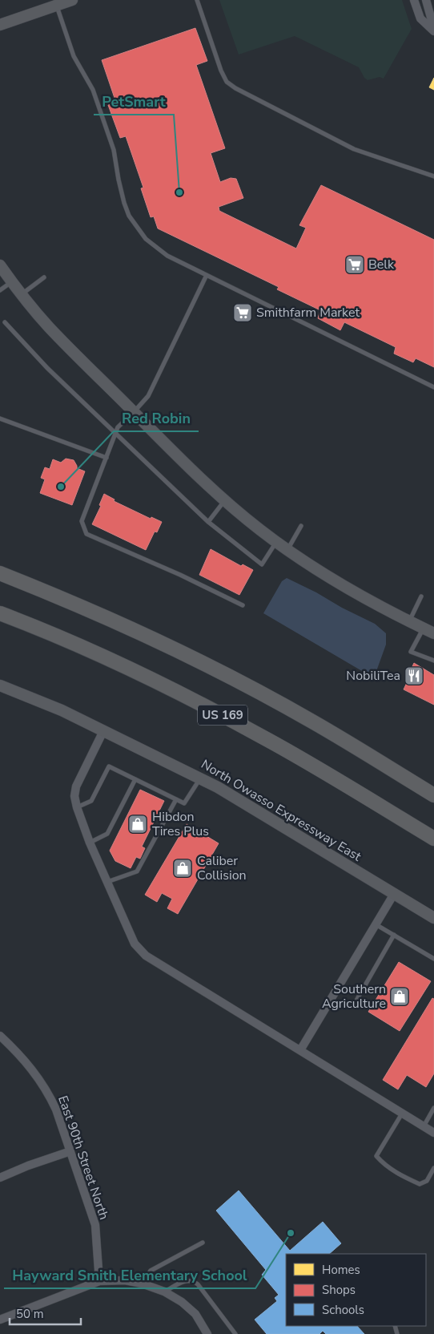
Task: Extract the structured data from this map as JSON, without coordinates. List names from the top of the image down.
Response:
{
  "streets": {
    "highway": ["US 169"],
    "street": ["North Owasso Expressway East", "East 90th Street North"]
  },
  "places": {
    "other": ["PetSmart", "Red Robin", "Hayward Smith Elementary School"],
    "supermarket": ["Belk", "Smithfarm Market"],
    "restaurant": ["NobiliTea"],
    "shop": ["Hibdon Tires Plus", "Caliber Collision", "Southern Agriculture"]
  },
  "legend": ["Homes", "Shops", "Schools"],
  "scale_bar": "50 m"
}
